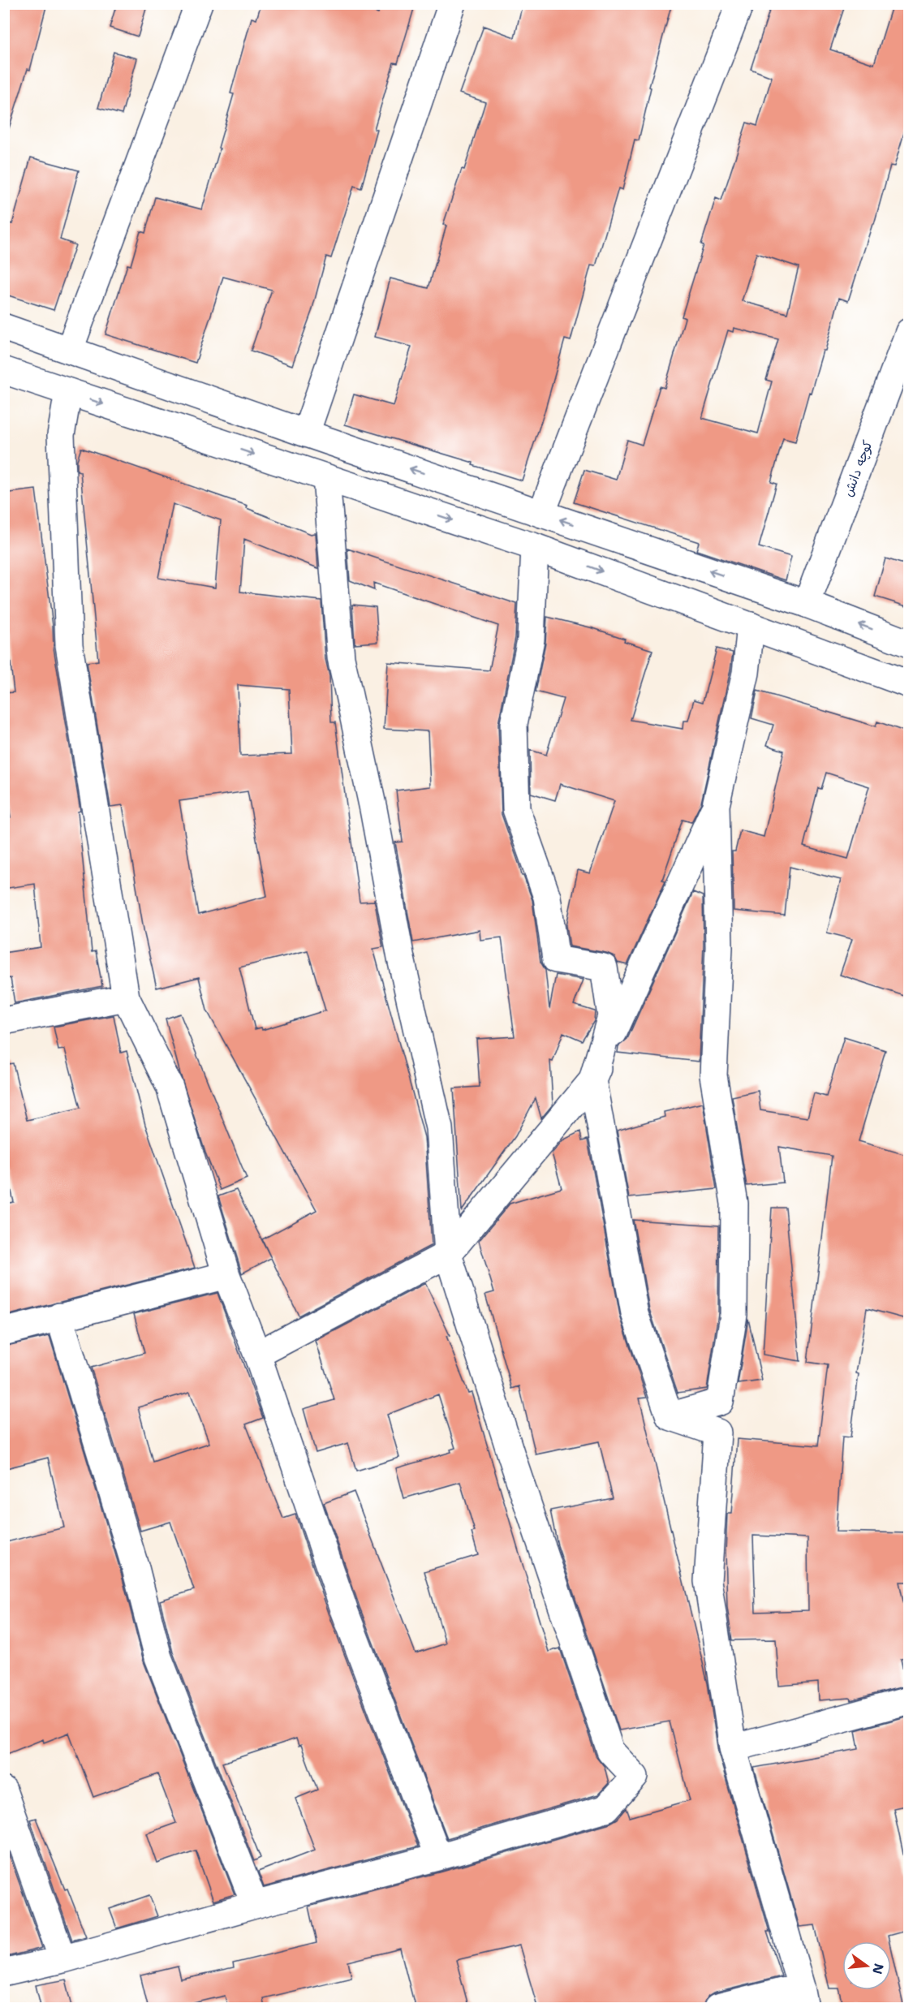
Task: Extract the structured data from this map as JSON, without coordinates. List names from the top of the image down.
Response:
{
  "streets": {
    "street": ["کوچه دانش"]
  },
  "north": "right"
}
